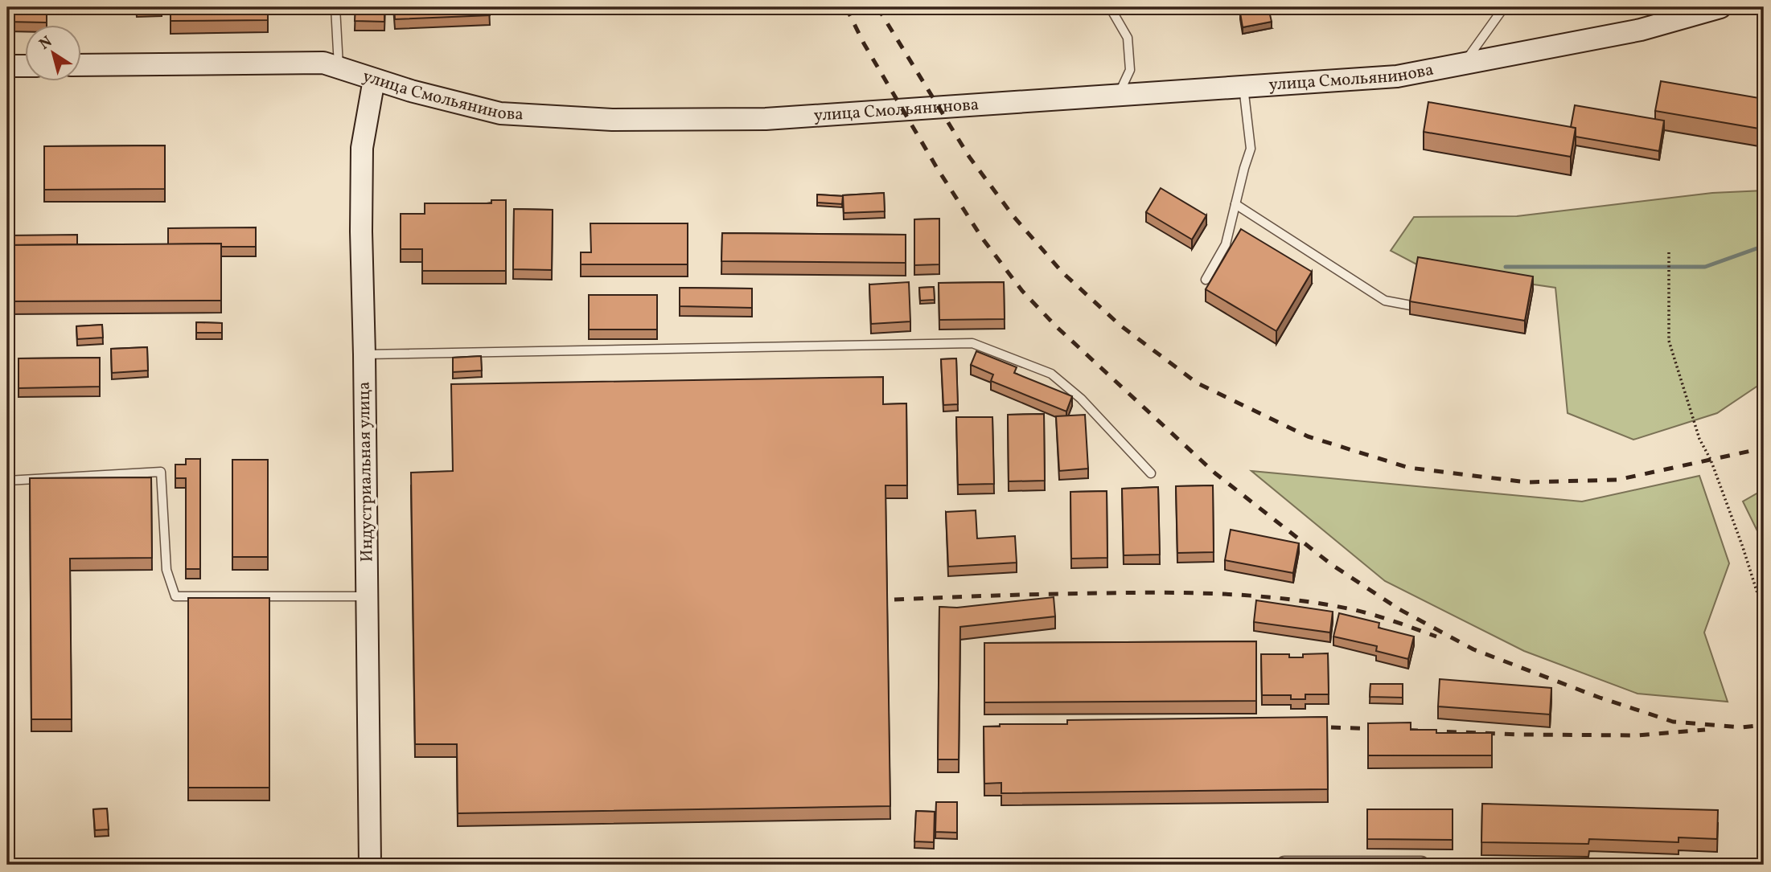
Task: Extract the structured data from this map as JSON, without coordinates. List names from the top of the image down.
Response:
{
  "streets": {
    "street": ["улица Смольянинова", "Индустриальная улица"]
  },
  "crossings": [
    ["улица Смольянинова", "Индустриальная улица"]
  ],
  "north": "top left"
}
